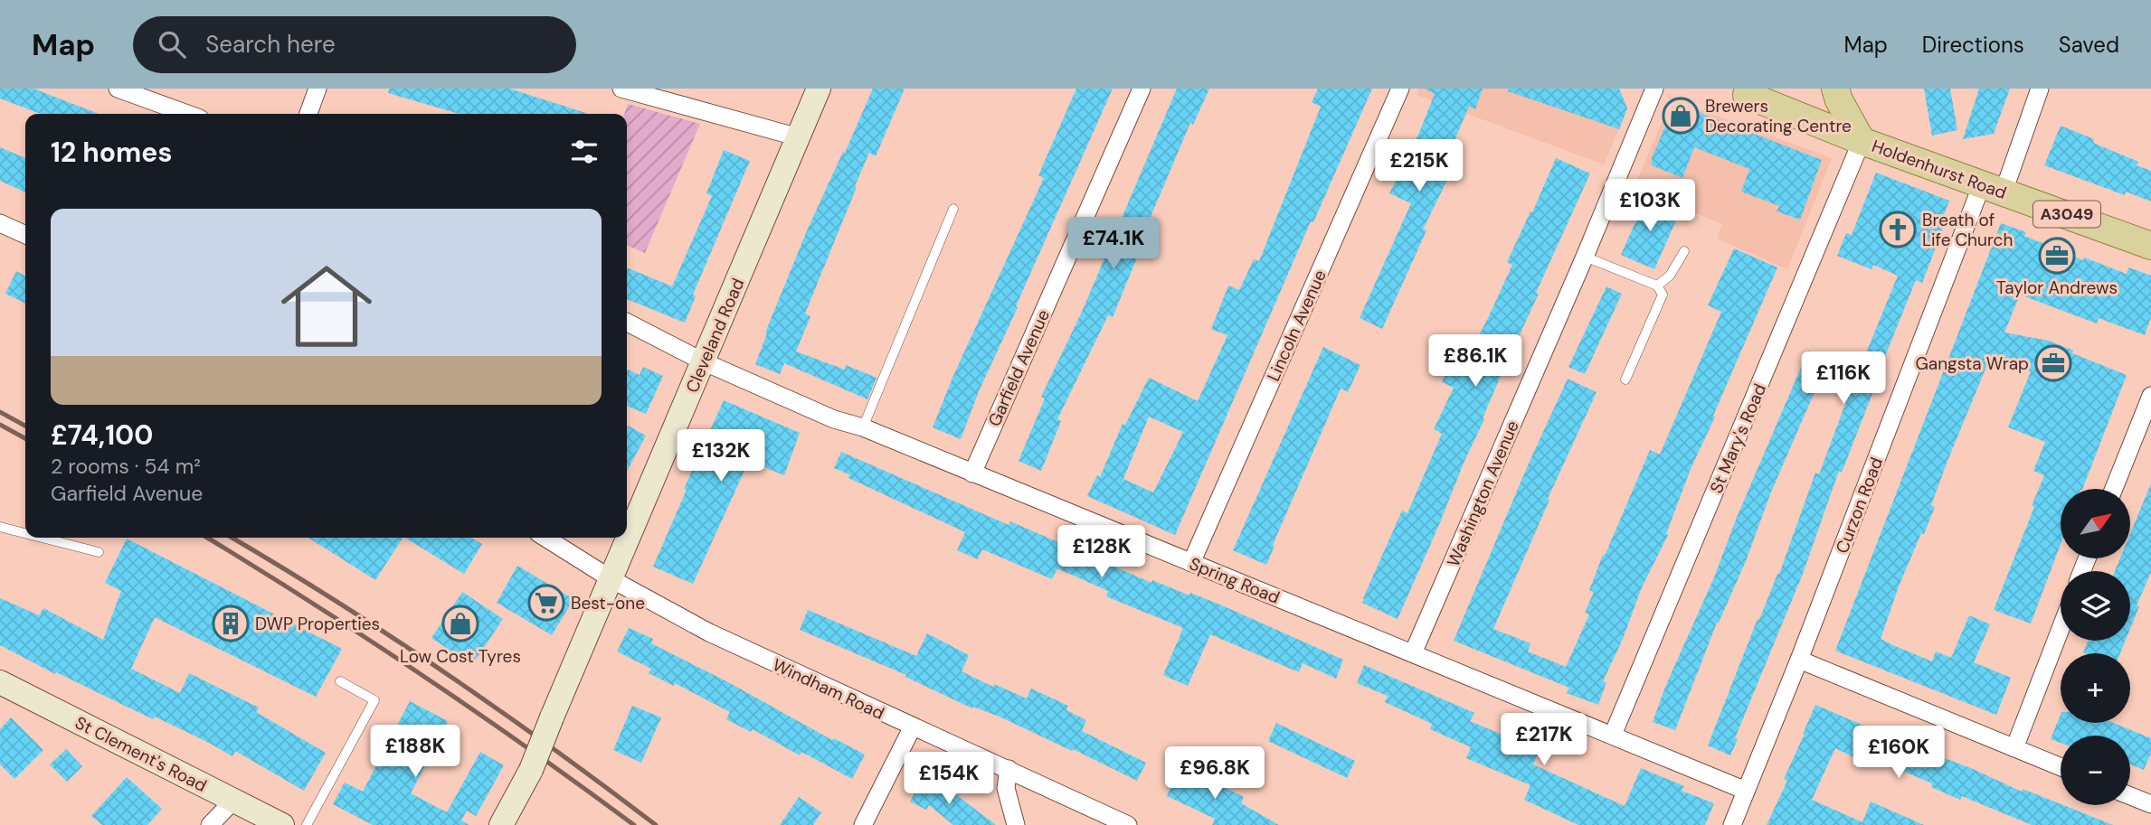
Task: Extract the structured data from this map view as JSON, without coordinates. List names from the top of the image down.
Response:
{
  "streets": {
    "main road": ["Holdenhurst Road", "A3049"],
    "street": [
      "Lincoln Avenue",
      "Cleveland Road",
      "Garfield Avenue",
      "St Mary's Road",
      "Washington Avenue",
      "Curzon Road",
      "Spring Road",
      "Windham Road",
      "St Clement's Road"
    ]
  },
  "crossings": [
    ["Holdenhurst Road", "St Mary's Road"],
    ["Holdenhurst Road", "Curzon Road"],
    ["Lincoln Avenue", "Spring Road"],
    ["Cleveland Road", "Spring Road"],
    ["Cleveland Road", "Windham Road"],
    ["Garfield Avenue", "Spring Road"],
    ["St Mary's Road", "Spring Road"],
    ["Washington Avenue", "Spring Road"],
    ["Curzon Road", "Spring Road"]
  ],
  "places": {
    "shop": ["Brewers Decorating Centre", "Low Cost Tyres"],
    "church": ["Breath of Life Church"],
    "office": ["Taylor Andrews", "Gangsta Wrap"],
    "supermarket": ["Best-one"],
    "building": ["DWP Properties"]
  },
  "north": "top right",
  "page": {
    "header": "Map",
    "search": "Search here",
    "nav": ["Map", "Directions", "Saved"],
    "heading": "12 homes",
    "price": [
      "£215K",
      "£103K",
      "£74.1K",
      "£86.1K",
      "£116K",
      "£132K",
      "£128K",
      "£217K",
      "£188K",
      "£160K",
      "£96.8K",
      "£154K"
    ],
    "list": [
      {
        "name": "£74,100",
        "note": "2 rooms · 54 m² · Garfield Avenue"
      }
    ],
    "map_buttons": ["+", "−"]
  }
}
